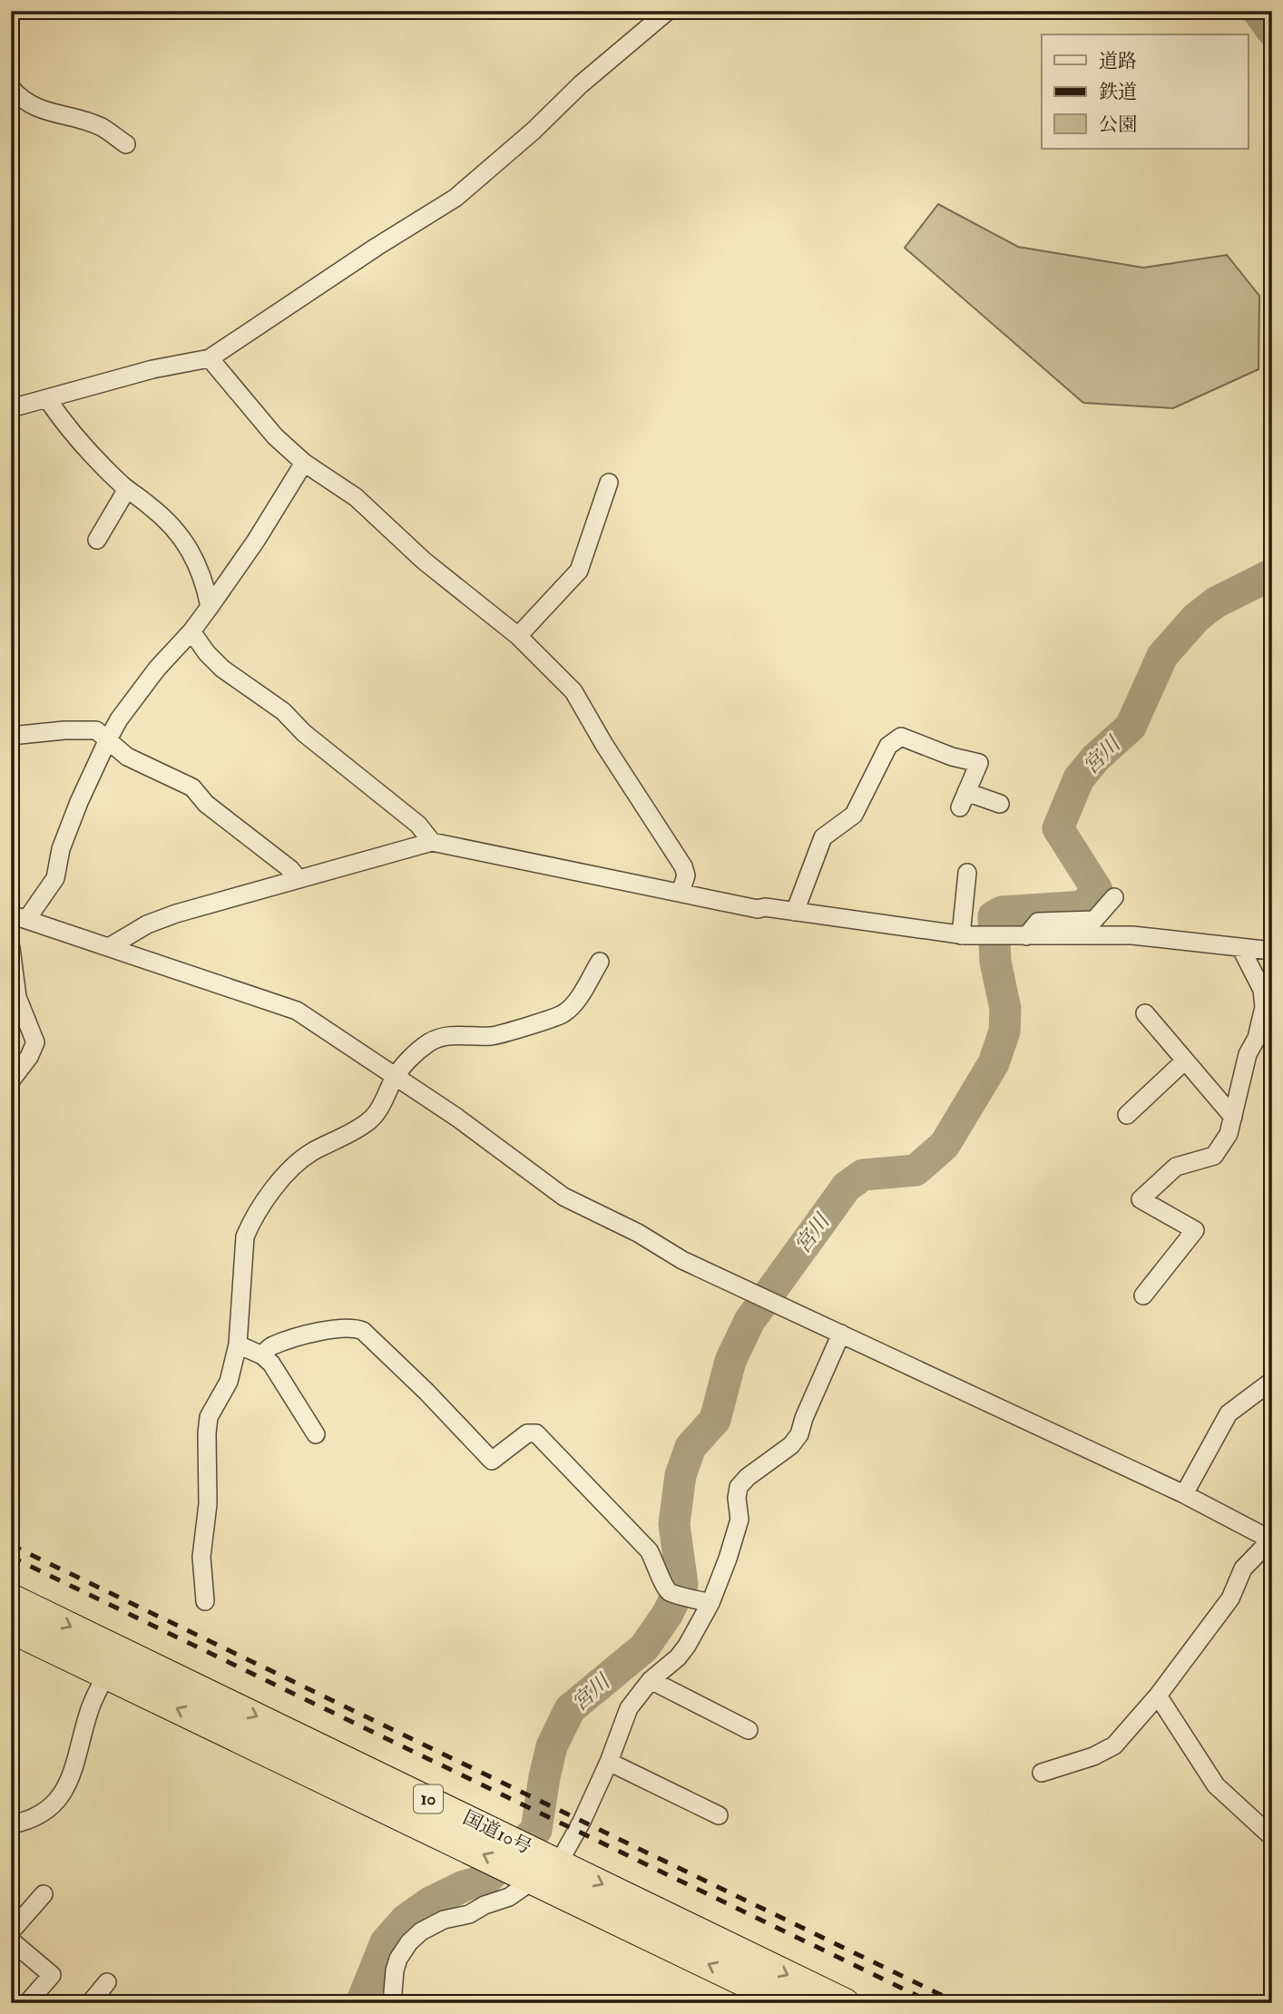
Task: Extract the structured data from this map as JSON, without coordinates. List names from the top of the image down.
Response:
{
  "streets": {
    "highway": ["10", "国道10号"]
  },
  "water": ["宮川"],
  "legend": ["道路", "鉄道", "公園"]
}
